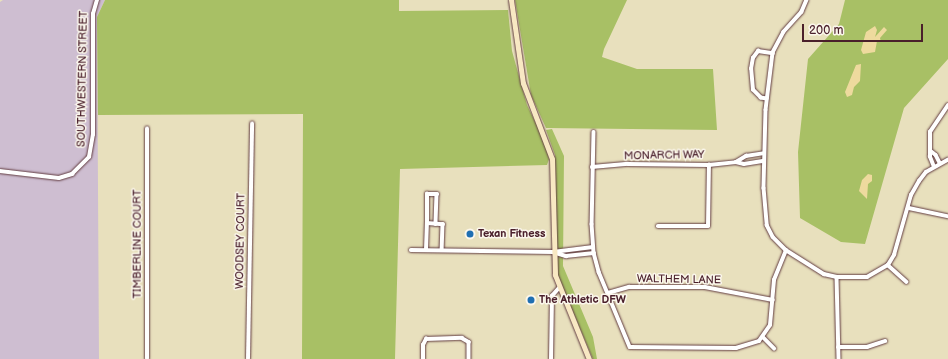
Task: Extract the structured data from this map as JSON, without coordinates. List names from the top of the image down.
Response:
{
  "streets": {
    "street": [
      "SOUTHWESTERN STREET",
      "MONARCH WAY",
      "WOODSEY COURT",
      "TIMBERLINE COURT",
      "WALTHEM LANE"
    ]
  },
  "places": ["Texan Fitness", "The Athletic DFW"],
  "scale_bar": "200 m"
}
